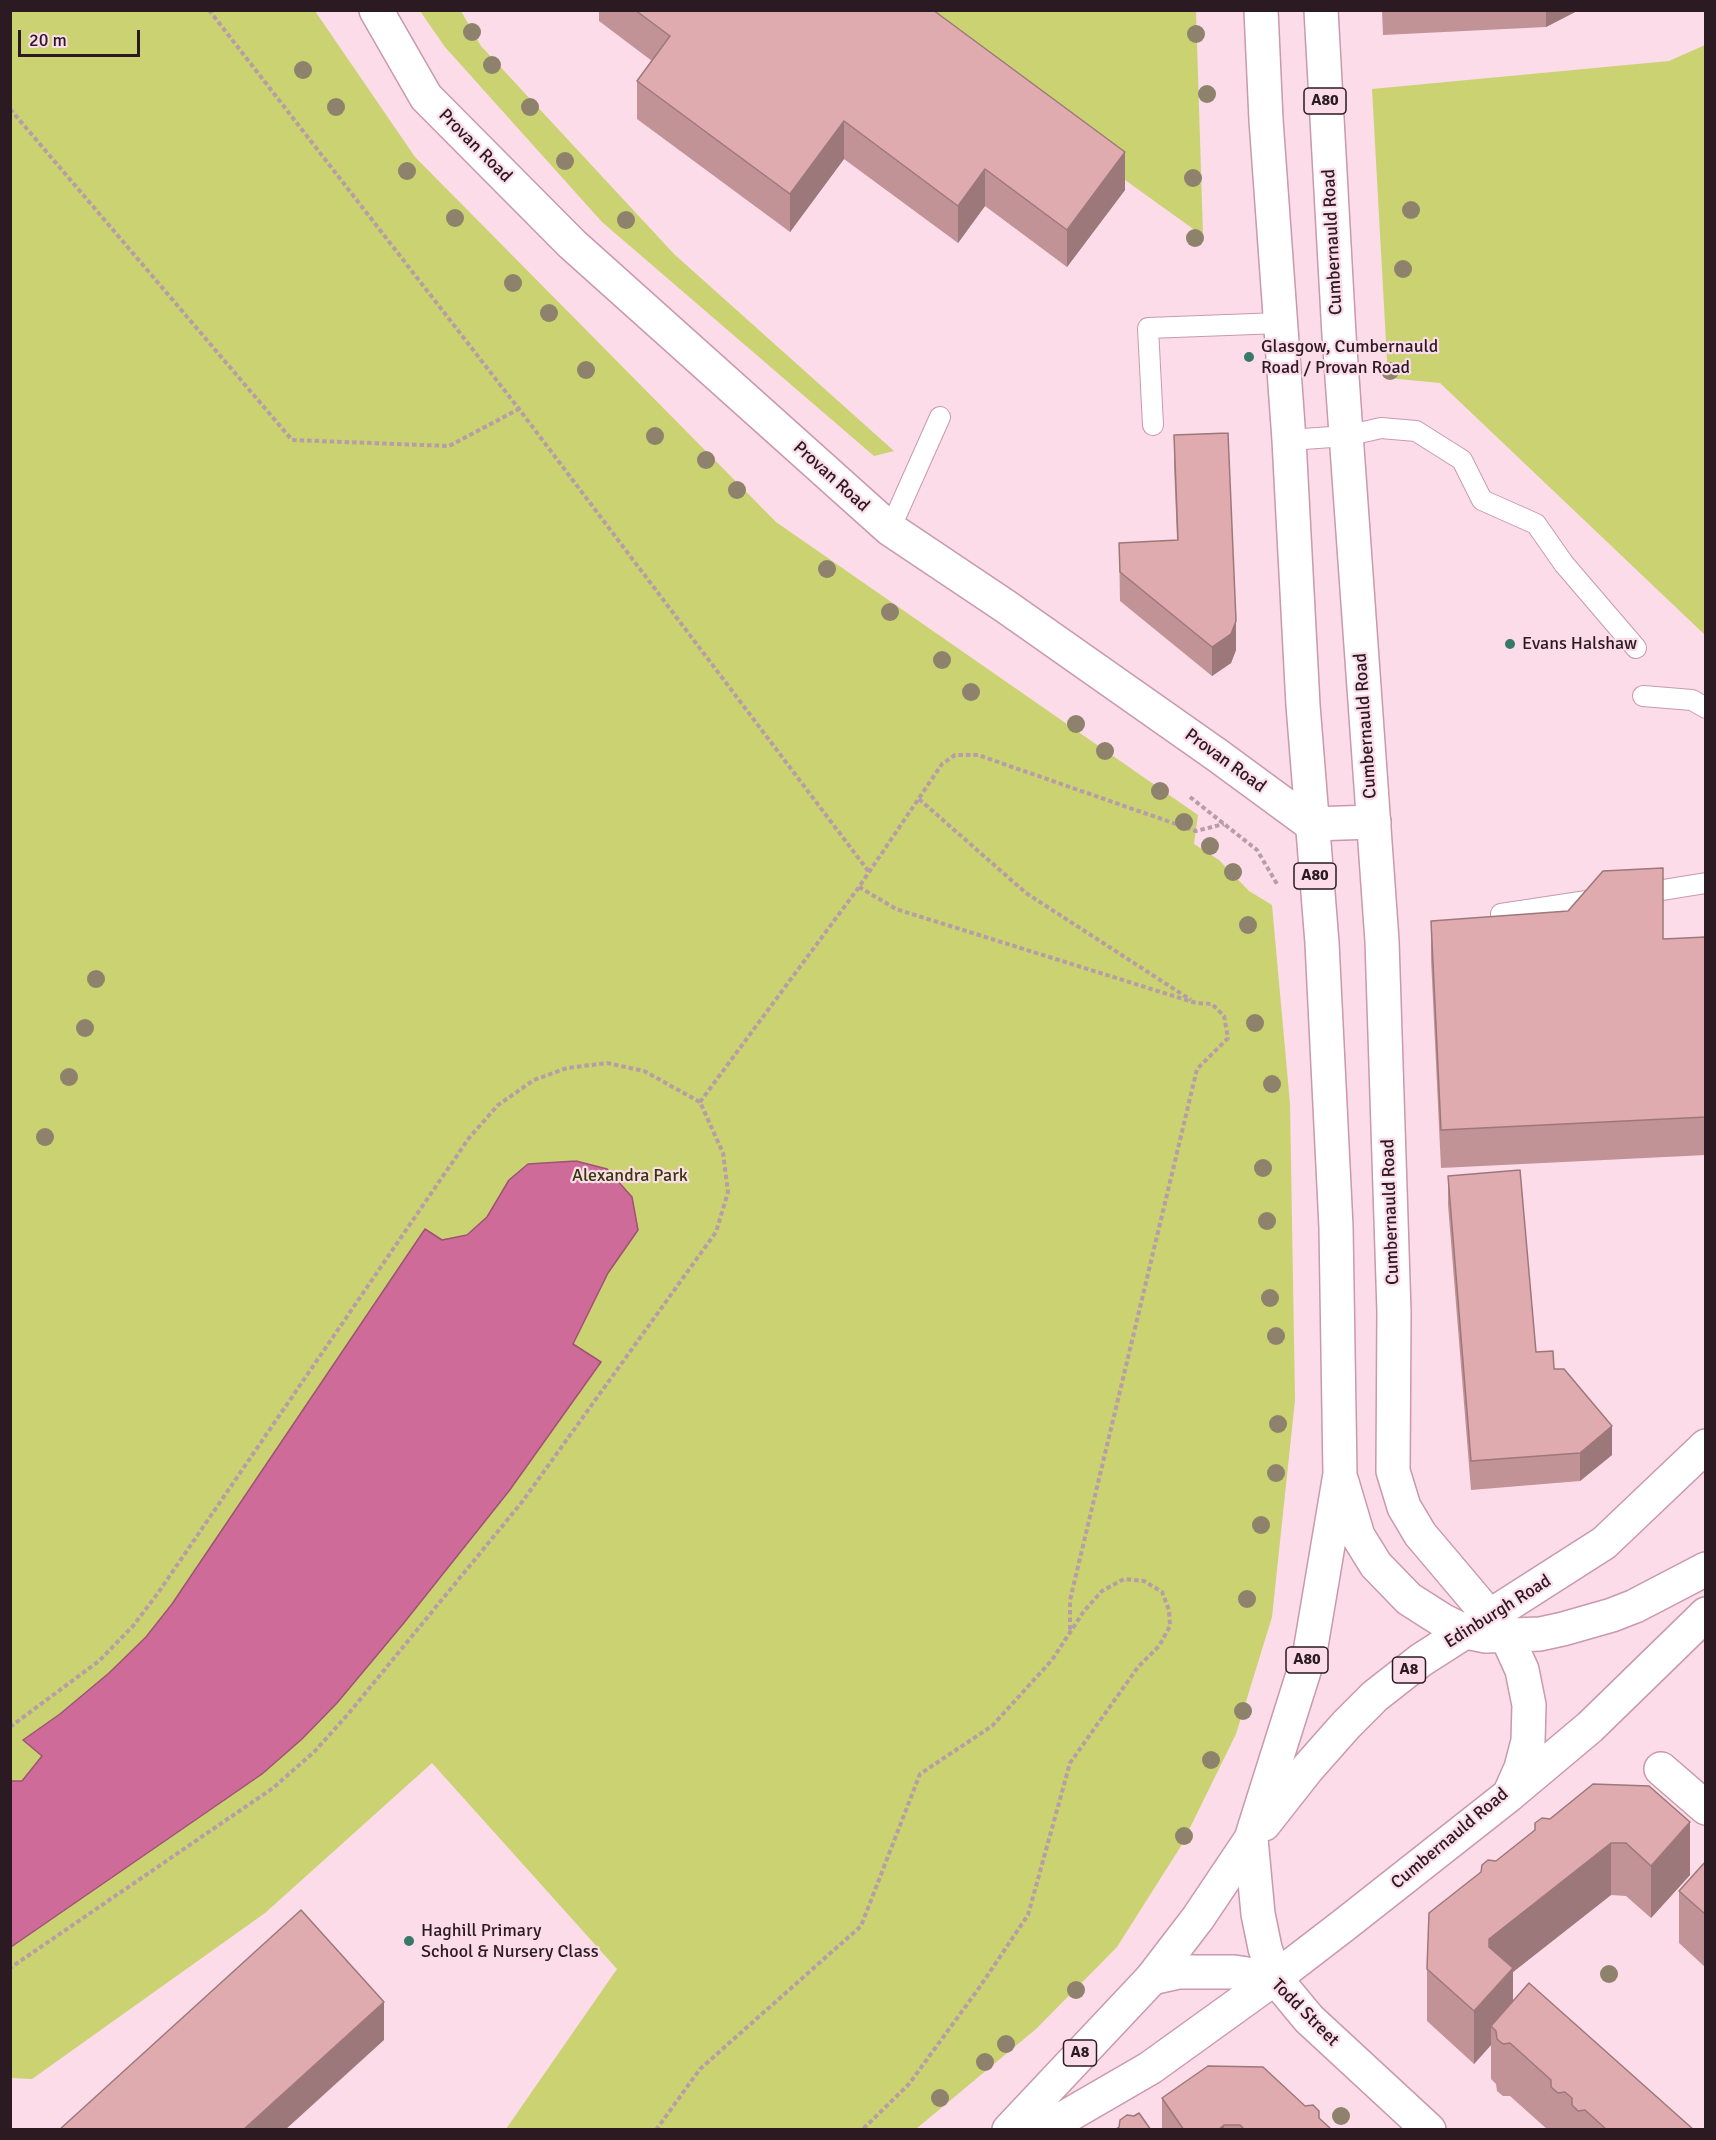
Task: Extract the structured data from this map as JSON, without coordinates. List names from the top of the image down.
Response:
{
  "streets": {
    "main road": [
      "A80",
      "Provan Road",
      "Cumbernauld Road",
      "Edinburgh Road",
      "A8",
      "Todd Street"
    ]
  },
  "crossings": [
    ["A80", "Provan Road"],
    ["A80", "Cumbernauld Road"],
    ["A80", "Edinburgh Road"],
    ["A80", "A8"],
    ["Cumbernauld Road", "Edinburgh Road"],
    ["Cumbernauld Road", "Todd Street"],
    ["Edinburgh Road", "A8"],
    ["A8", "Todd Street"]
  ],
  "parks": ["Alexandra Park"],
  "places": ["Glasgow, Cumbernauld Road / Provan Road", "Evans Halshaw", "Haghill Primary School & Nursery Class"],
  "scale_bar": "20 m"
}
